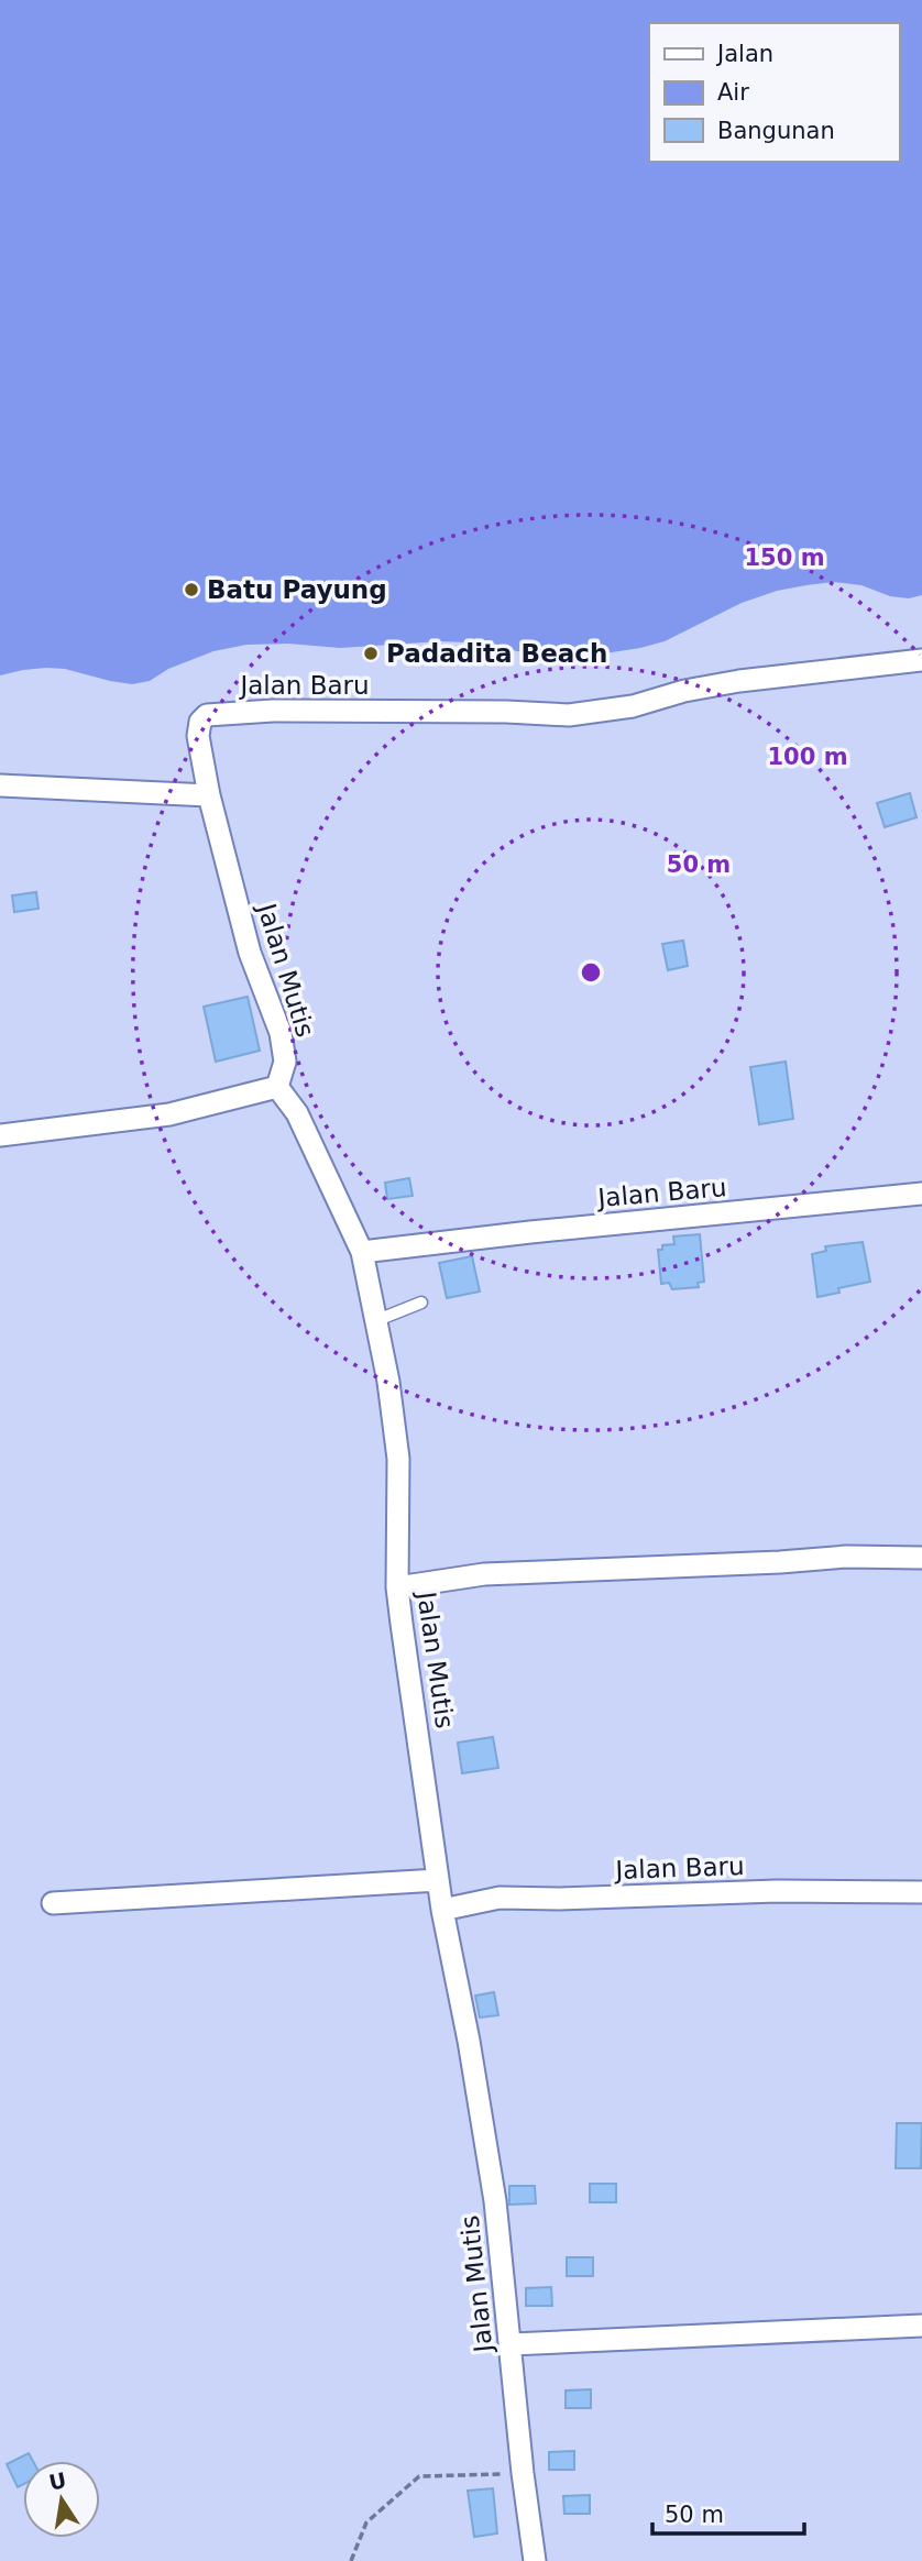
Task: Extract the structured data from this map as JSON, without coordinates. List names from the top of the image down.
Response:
{
  "streets": {
    "street": ["Jalan Baru", "Jalan Mutis"]
  },
  "crossings": [
    ["Jalan Baru", "Jalan Mutis"]
  ],
  "places": ["Batu Payung", "Padadita Beach"],
  "legend": ["Jalan", "Air", "Bangunan"],
  "scale_bar": "50 m",
  "north": "top",
  "rings": ["150 m", "100 m", "50 m"]
}
